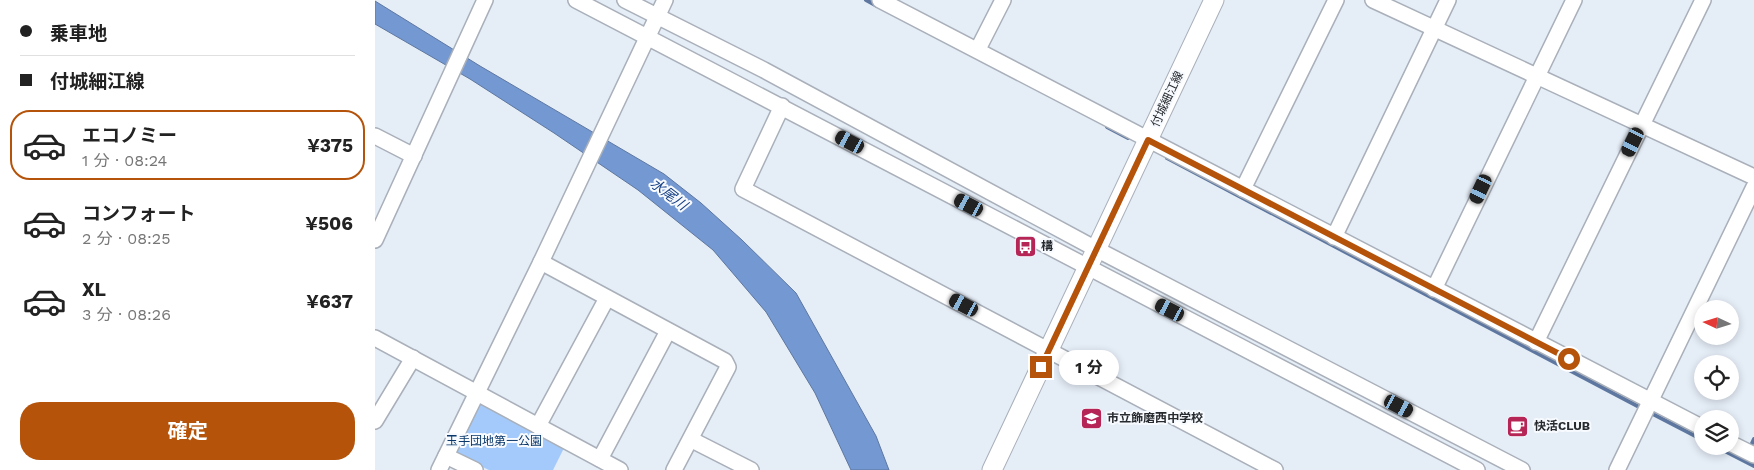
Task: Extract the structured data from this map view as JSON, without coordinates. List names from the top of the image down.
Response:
{
  "streets": {
    "main road": ["付城細江線"]
  },
  "water": ["水尾川"],
  "parks": ["玉手団地第一公園"],
  "places": {
    "bus stop": ["構"],
    "school or university": ["市立飾磨西中学校"],
    "cafe": ["快活CLUB"]
  },
  "north": "left",
  "page": {
    "banner": ["乗車地", "付城細江線"],
    "list": [
      {
        "name": "エコノミー",
        "note": "1 分 · 08:24",
        "value": "¥375"
      },
      {
        "name": "コンフォート",
        "note": "2 分 · 08:25",
        "value": "¥506"
      },
      {
        "name": "XL",
        "note": "3 分 · 08:26",
        "value": "¥637"
      }
    ],
    "bubble": "1 分",
    "buttons": "確定"
  }
}
